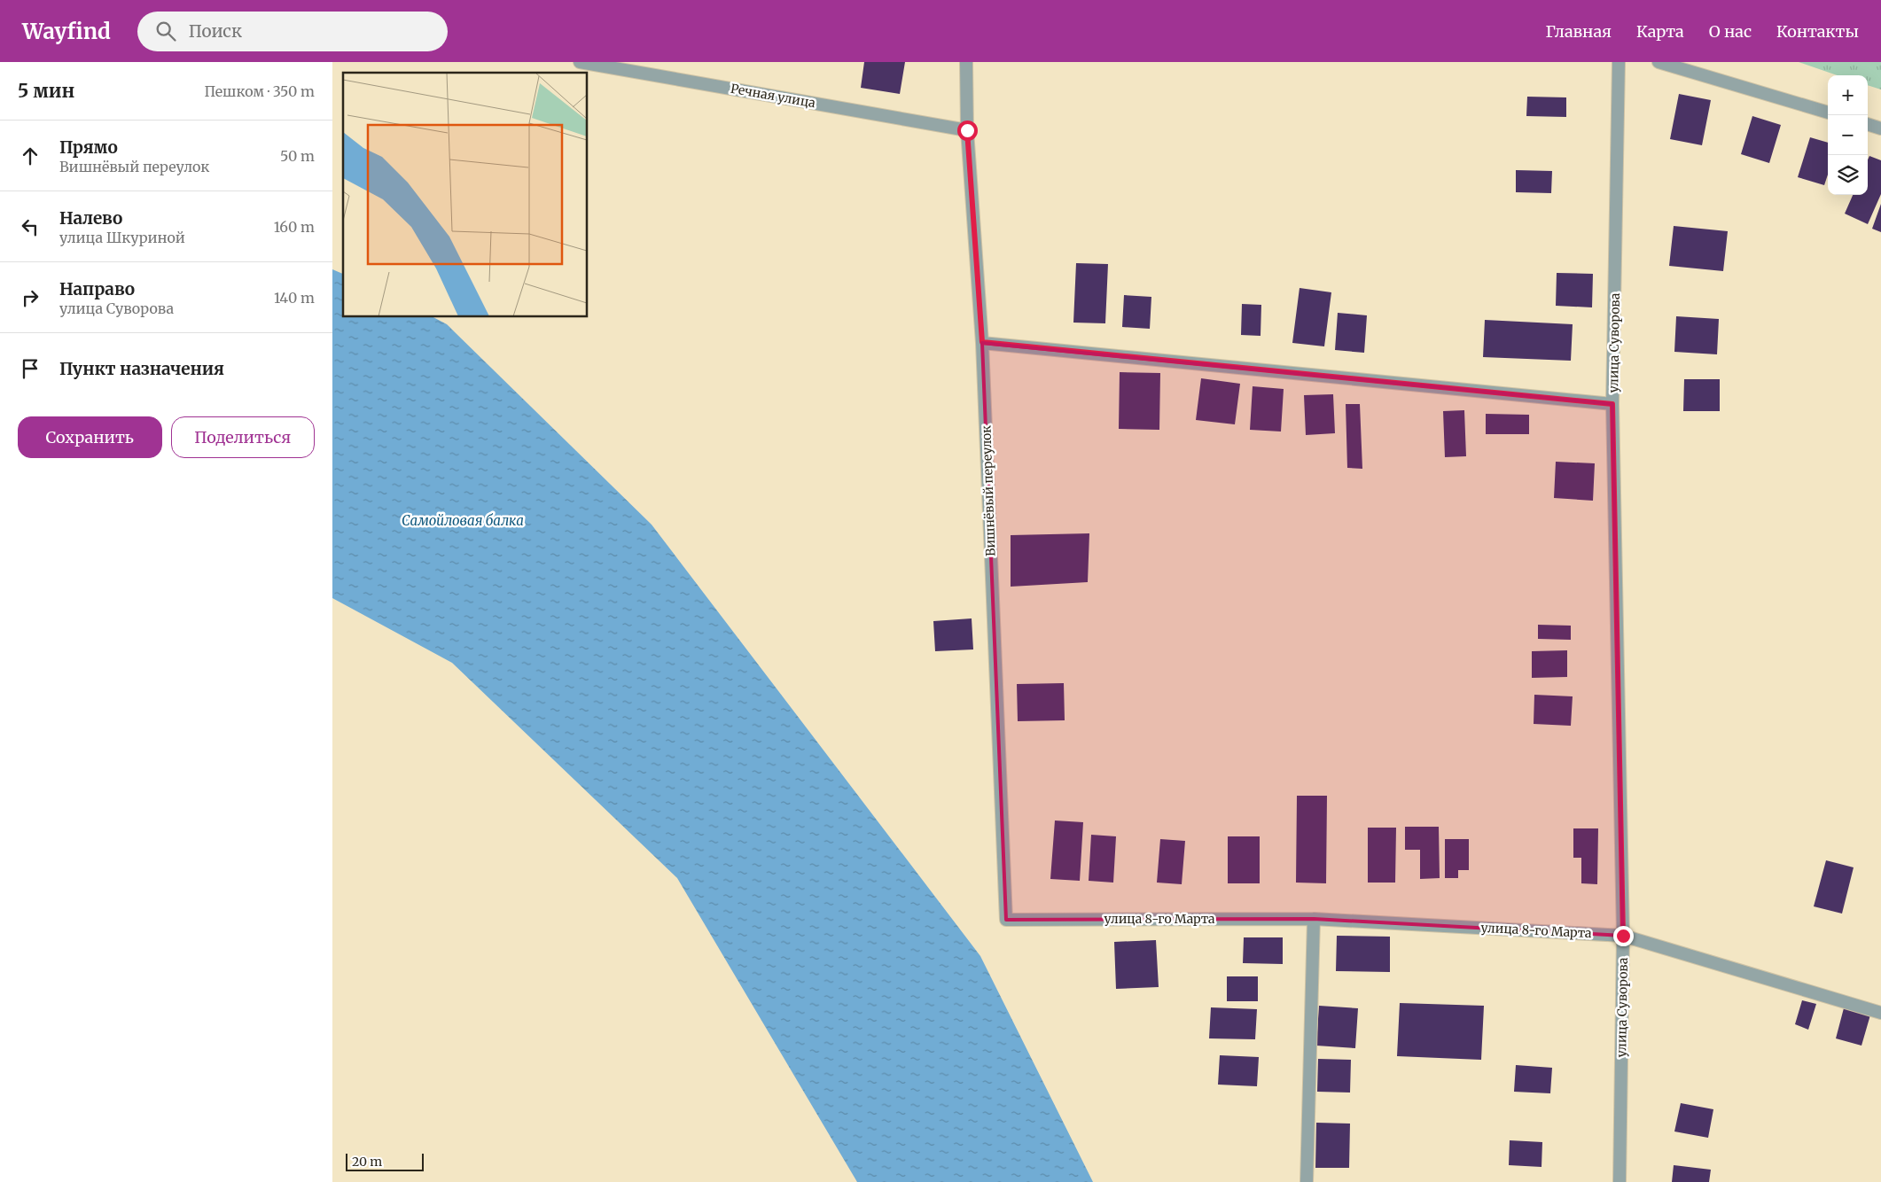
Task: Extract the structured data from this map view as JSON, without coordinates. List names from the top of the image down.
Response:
{
  "streets": {
    "street": [
      "Речная улица",
      "улица Суворова",
      "Вишнёвый переулок",
      "улица 8-го Марта"
    ]
  },
  "crossings": [
    ["Речная улица", "Вишнёвый переулок"],
    ["улица Суворова", "улица 8-го Марта"],
    ["Вишнёвый переулок", "улица 8-го Марта"]
  ],
  "water": ["Самойловая балка"],
  "scale_bar": "20 m",
  "page": {
    "header": "Wayfind",
    "search": "Поиск",
    "nav": [
      "Главная",
      "Карта",
      "О нас",
      "Контакты"
    ],
    "heading": ["5 мин", "Пешком · 350 m"],
    "map_buttons": ["+", "−"],
    "list": [
      ["Прямо", "Вишнёвый переулок", "50 m"],
      ["Налево", "улица Шкуриной", "160 m"],
      ["Направо", "улица Суворова", "140 m"],
      "Пункт назначения"
    ],
    "buttons": ["Сохранить", "Поделиться"],
    "scale": "20 m"
  }
}
